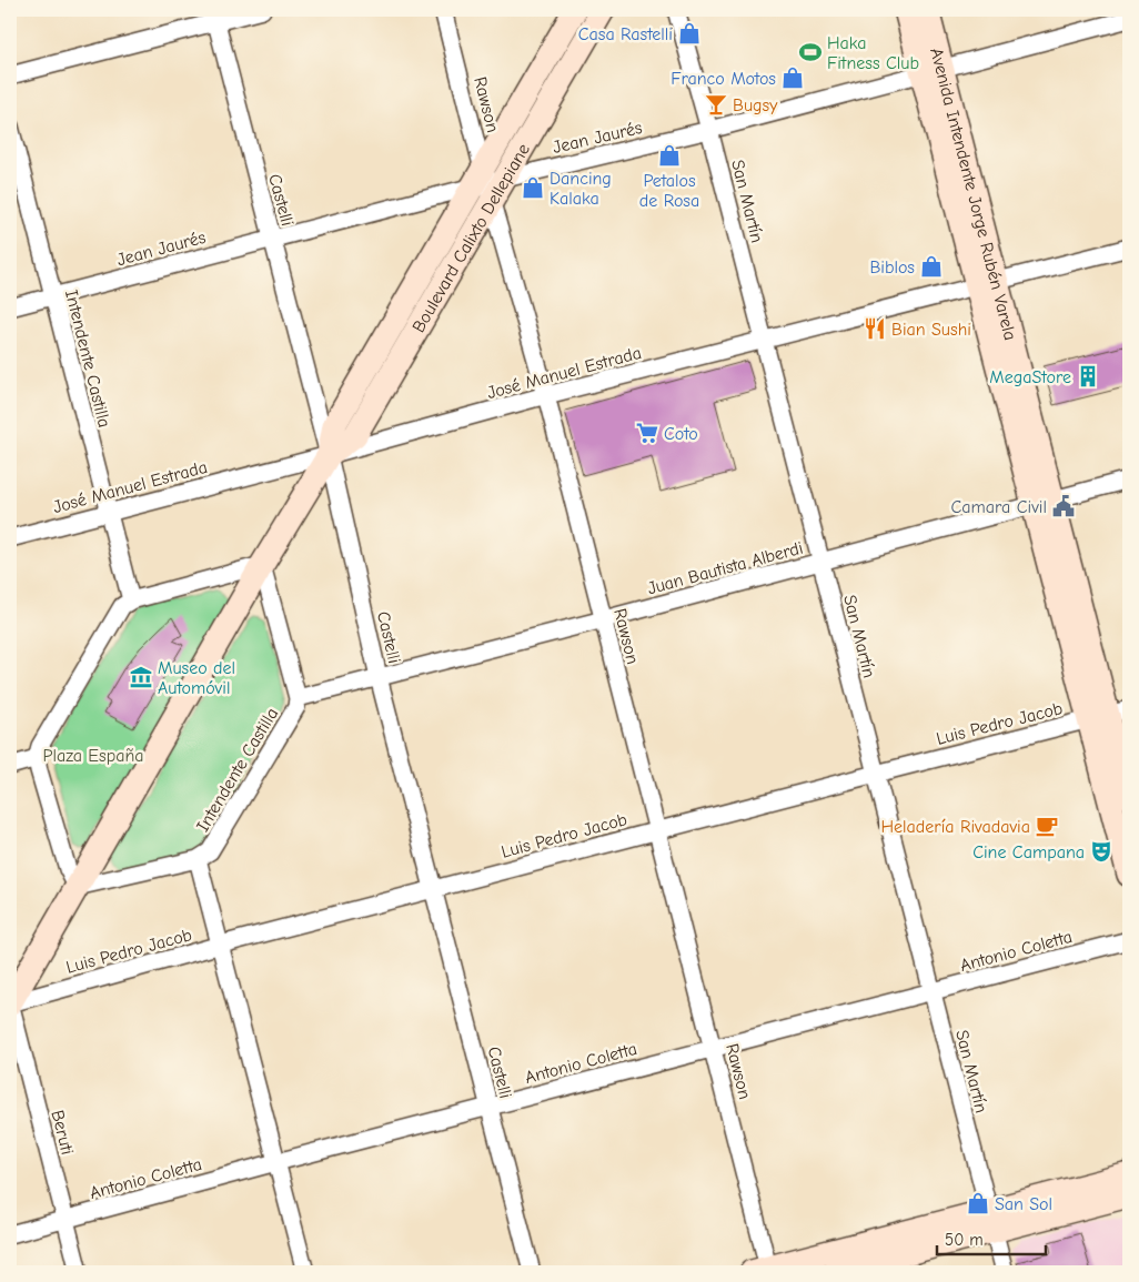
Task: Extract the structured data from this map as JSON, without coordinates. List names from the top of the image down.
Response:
{
  "streets": {
    "main road": ["Avenida Intendente Jorge Rubén Varela", "Boulevard Calixto Dellepiane"],
    "street": [
      "Rawson",
      "Jean Jaurés",
      "Castelli",
      "San Martín",
      "Intendente Castilla",
      "José Manuel Estrada",
      "Juan Bautista Alberdi",
      "Luis Pedro Jacob",
      "Antonio Coletta",
      "Beruti"
    ]
  },
  "crossings": [
    ["Rawson", "Jean Jaurés"],
    ["Rawson", "Boulevard Calixto Dellepiane"],
    ["Rawson", "José Manuel Estrada"],
    ["Rawson", "Juan Bautista Alberdi"],
    ["Rawson", "Luis Pedro Jacob"],
    ["Rawson", "Antonio Coletta"],
    ["Jean Jaurés", "Avenida Intendente Jorge Rubén Varela"],
    ["Jean Jaurés", "Castelli"],
    ["Jean Jaurés", "San Martín"],
    ["Jean Jaurés", "Boulevard Calixto Dellepiane"],
    ["Jean Jaurés", "Intendente Castilla"],
    ["Avenida Intendente Jorge Rubén Varela", "José Manuel Estrada"],
    ["Avenida Intendente Jorge Rubén Varela", "Juan Bautista Alberdi"],
    ["Avenida Intendente Jorge Rubén Varela", "Luis Pedro Jacob"],
    ["Castelli", "Boulevard Calixto Dellepiane"],
    ["Castelli", "José Manuel Estrada"],
    ["Castelli", "Juan Bautista Alberdi"],
    ["Castelli", "Luis Pedro Jacob"],
    ["Castelli", "Antonio Coletta"],
    ["San Martín", "José Manuel Estrada"],
    ["San Martín", "Juan Bautista Alberdi"],
    ["San Martín", "Luis Pedro Jacob"],
    ["San Martín", "Antonio Coletta"],
    ["Boulevard Calixto Dellepiane", "Intendente Castilla"],
    ["Boulevard Calixto Dellepiane", "José Manuel Estrada"],
    ["Boulevard Calixto Dellepiane", "Luis Pedro Jacob"],
    ["Boulevard Calixto Dellepiane", "Beruti"],
    ["Intendente Castilla", "José Manuel Estrada"],
    ["Intendente Castilla", "Juan Bautista Alberdi"],
    ["Luis Pedro Jacob", "Beruti"],
    ["Antonio Coletta", "Beruti"]
  ],
  "parks": ["Plaza España"],
  "places": {
    "shop": [
      "Casa Rastelli",
      "Franco Motos",
      "Petalos de Rosa",
      "Dancing Kalaka",
      "Biblos",
      "San Sol"
    ],
    "sports": ["Haka Fitness Club"],
    "bar": ["Bugsy"],
    "restaurant": ["Bian Sushi"],
    "building": ["MegaStore"],
    "supermarket": ["Coto"],
    "public building": ["Camara Civil"],
    "museum": ["Museo del Automóvil"],
    "cafe": ["Heladería Rivadavia"],
    "theatre": ["Cine Campana"]
  },
  "scale_bar": "50 m"
}
